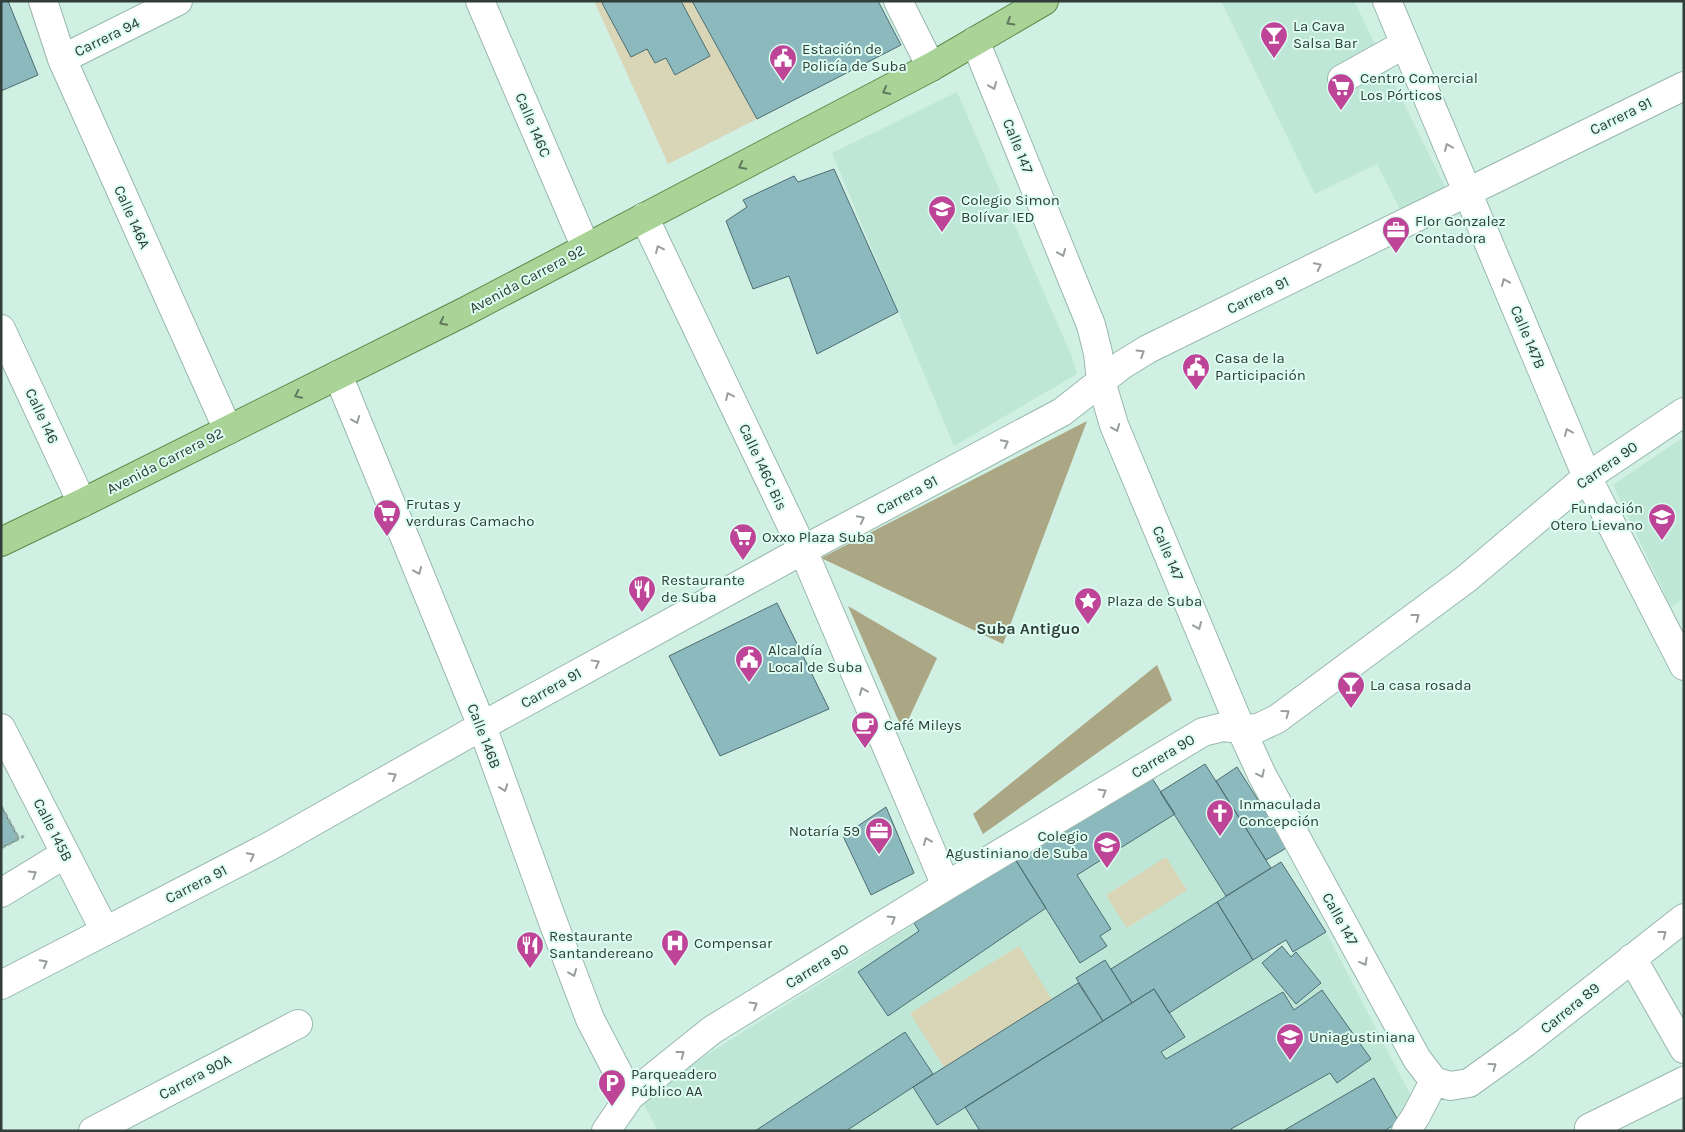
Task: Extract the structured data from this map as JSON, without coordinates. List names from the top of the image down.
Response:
{
  "streets": {
    "main road": ["Avenida Carrera 92"],
    "street": [
      "Carrera 94",
      "Carrera 91",
      "Calle 146C",
      "Calle 147",
      "Calle 146A",
      "Calle 147B",
      "Calle 146",
      "Carrera 90",
      "Calle 146C Bis",
      "Calle 146B",
      "Calle 145B",
      "Carrera 89",
      "Carrera 90A"
    ]
  },
  "crossings": [
    ["Carrera 94", "Calle 146A"],
    ["Carrera 91", "Calle 147"],
    ["Carrera 91", "Calle 147B"],
    ["Carrera 91", "Calle 146C Bis"],
    ["Carrera 91", "Calle 146B"],
    ["Carrera 91", "Calle 145B"],
    ["Calle 146C", "Avenida Carrera 92"],
    ["Calle 147", "Avenida Carrera 92"],
    ["Calle 147", "Carrera 90"],
    ["Calle 147", "Carrera 89"],
    ["Calle 146A", "Avenida Carrera 92"],
    ["Avenida Carrera 92", "Calle 146"],
    ["Avenida Carrera 92", "Calle 146C Bis"],
    ["Avenida Carrera 92", "Calle 146B"],
    ["Calle 147B", "Carrera 90"],
    ["Carrera 90", "Calle 146C Bis"],
    ["Carrera 90", "Calle 146B"]
  ],
  "one_way": [
    "Carrera 91",
    "Calle 147",
    "Avenida Carrera 92",
    "Calle 147B",
    "Carrera 90",
    "Calle 146C Bis",
    "Calle 146B"
  ],
  "districts": ["Suba Antiguo"],
  "places": {
    "bar": ["La Cava Salsa Bar", "La casa rosada"],
    "public building": ["Estación de Policía de Suba", "Casa de la Participación", "Alcaldía Local de Suba"],
    "supermarket": ["Centro Comercial Los Pórticos", "Frutas y verduras Camacho", "Oxxo Plaza Suba"],
    "school or university": [
      "Colegio Simon Bolívar IED",
      "Fundación Otero Lievano",
      "Colegio Agustiniano de Suba",
      "Uniagustiniana"
    ],
    "office": ["Flor Gonzalez Contadora", "Notaría 59"],
    "restaurant": ["Restaurante de Suba", "Restaurante Santandereano"],
    "place": ["Plaza de Suba"],
    "cafe": ["Café Mileys"],
    "church": ["Inmaculada Concepción"],
    "hospital": ["Compensar"],
    "parking": ["Parqueadero Público AA"]
  }
}
